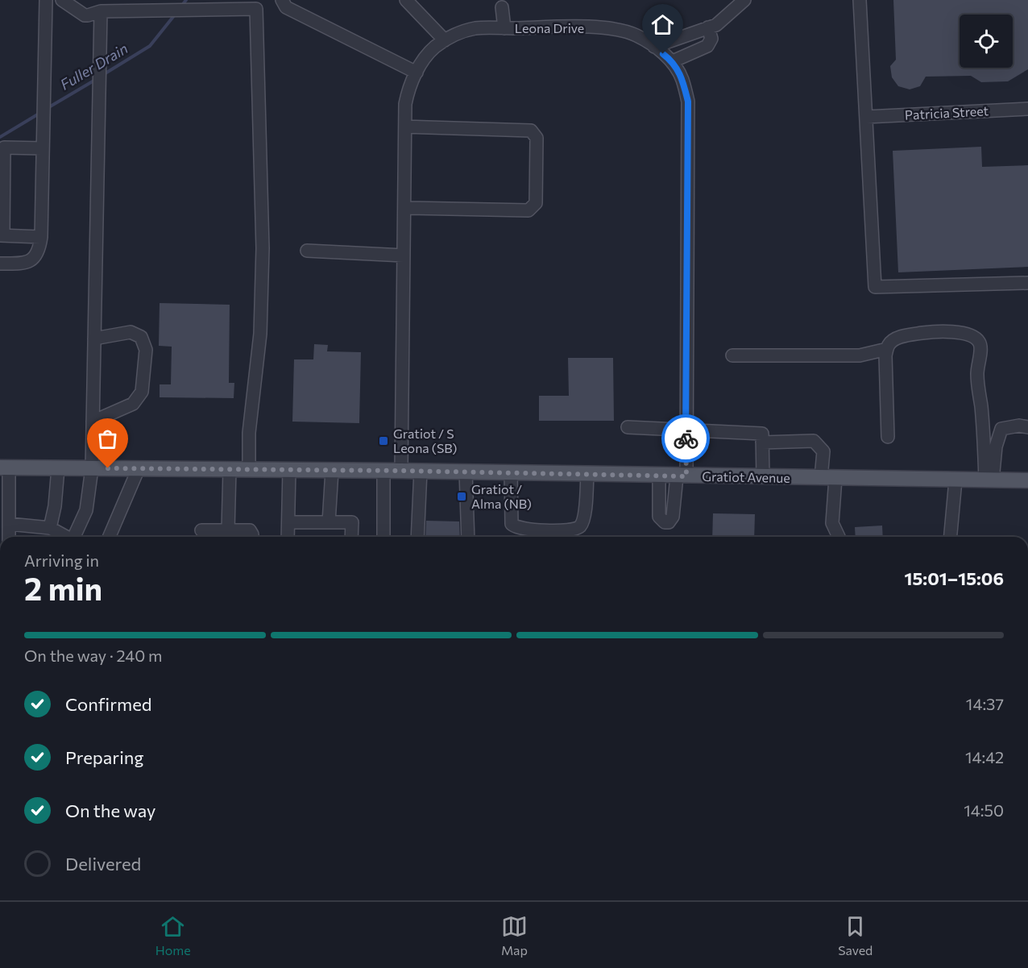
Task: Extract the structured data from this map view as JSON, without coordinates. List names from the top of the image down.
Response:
{
  "streets": {
    "main road": ["Gratiot Avenue"],
    "street": ["Leona Drive", "Patricia Street"]
  },
  "crossings": [
    ["Leona Drive", "Gratiot Avenue"]
  ],
  "water": ["Fuller Drain"],
  "places": {
    "transit": ["Gratiot / S Leona (SB)", "Gratiot / Alma (NB)"]
  },
  "page": {
    "heading": ["2 min", "Arriving in", "15:01–15:06"],
    "bar": "On the way · 240 m",
    "list": [
      ["Confirmed", "14:37"],
      ["Preparing", "14:42"],
      ["On the way", "14:50"],
      "Delivered"
    ],
    "tabs": ["Home", "Map", "Saved"]
  }
}
